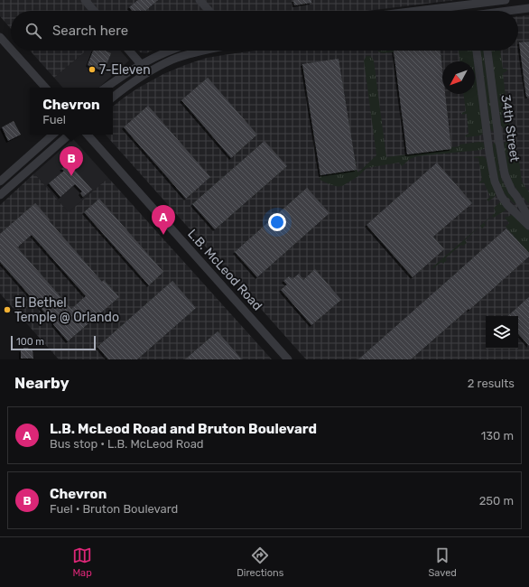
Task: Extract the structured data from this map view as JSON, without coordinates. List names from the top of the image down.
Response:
{
  "streets": {
    "street": ["34th Street", "L.B. McLeod Road"]
  },
  "places": ["7-Eleven", "El Bethel Temple @ Orlando"],
  "scale_bar": "100 m",
  "north": "bottom left",
  "page": {
    "search": "Search here",
    "popup": ["Chevron", "Fuel"],
    "pins": ["B", "A"],
    "scale": "100 m",
    "heading": ["Nearby", "2 results"],
    "list": [
      {
        "mark": "A",
        "name": "L.B. McLeod Road and Bruton Boulevard",
        "note": "Bus stop · L.B. McLeod Road",
        "value": "130 m"
      },
      {
        "mark": "B",
        "name": "Chevron",
        "note": "Fuel · Bruton Boulevard",
        "value": "250 m"
      }
    ],
    "nav": ["Map", "Directions", "Saved"]
  }
}
